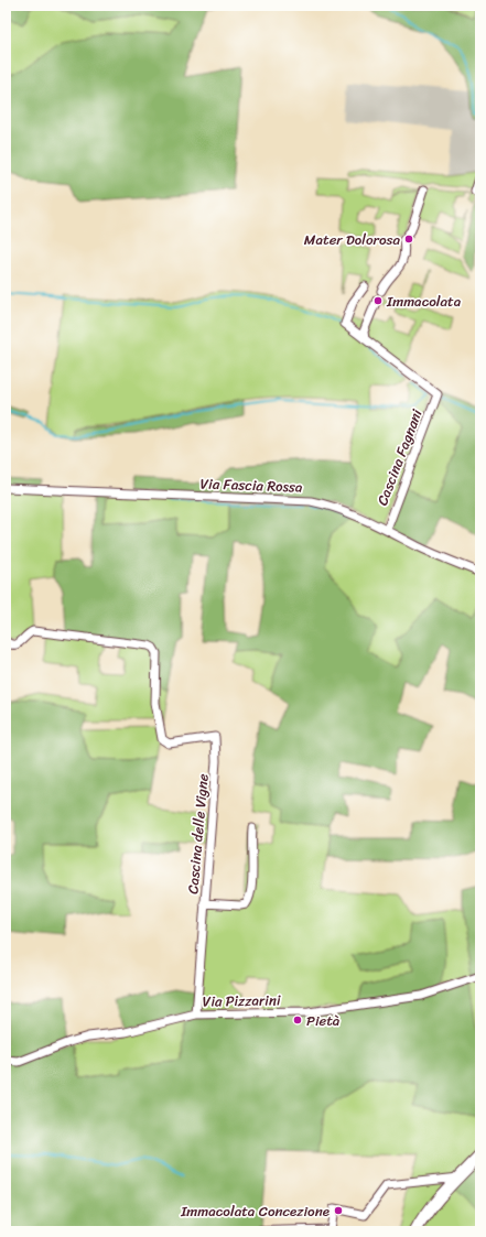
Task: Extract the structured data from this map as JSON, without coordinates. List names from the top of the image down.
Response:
{
  "streets": {
    "street": [
      "Cascina Fagnani",
      "Via Fascia Rossa",
      "Cascina delle Vigne",
      "Via Pizzarini"
    ]
  },
  "crossings": [
    ["Cascina Fagnani", "Via Fascia Rossa"],
    ["Cascina delle Vigne", "Via Pizzarini"]
  ],
  "places": [
    "Mater Dolorosa",
    "Immacolata",
    "Pietà",
    "Immacolata Concezione"
  ]
}
